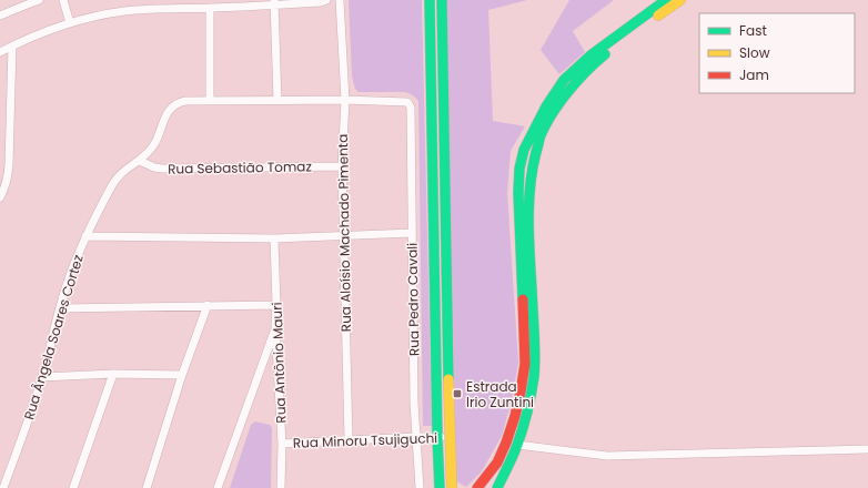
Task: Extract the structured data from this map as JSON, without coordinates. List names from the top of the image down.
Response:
{
  "streets": {
    "street": [
      "Rua Sebastião Tomaz",
      "Rua Aloísio Machado Pimenta",
      "Rua Pedro Cavali",
      "Rua Ângela Soares Cortez",
      "Rua Antônio Mauri",
      "Rua Minoru Tsujiguchi"
    ]
  },
  "crossings": [
    ["Rua Sebastião Tomaz", "Rua Aloísio Machado Pimenta"],
    ["Rua Sebastião Tomaz", "Rua Ângela Soares Cortez"],
    ["Rua Aloísio Machado Pimenta", "Rua Pedro Cavali"],
    ["Rua Aloísio Machado Pimenta", "Rua Minoru Tsujiguchi"],
    ["Rua Pedro Cavali", "Rua Minoru Tsujiguchi"],
    ["Rua Antônio Mauri", "Rua Minoru Tsujiguchi"]
  ],
  "places": {
    "transit": ["Estrada Irio Zuntini"]
  },
  "legend": ["Fast", "Slow", "Jam"]
}
